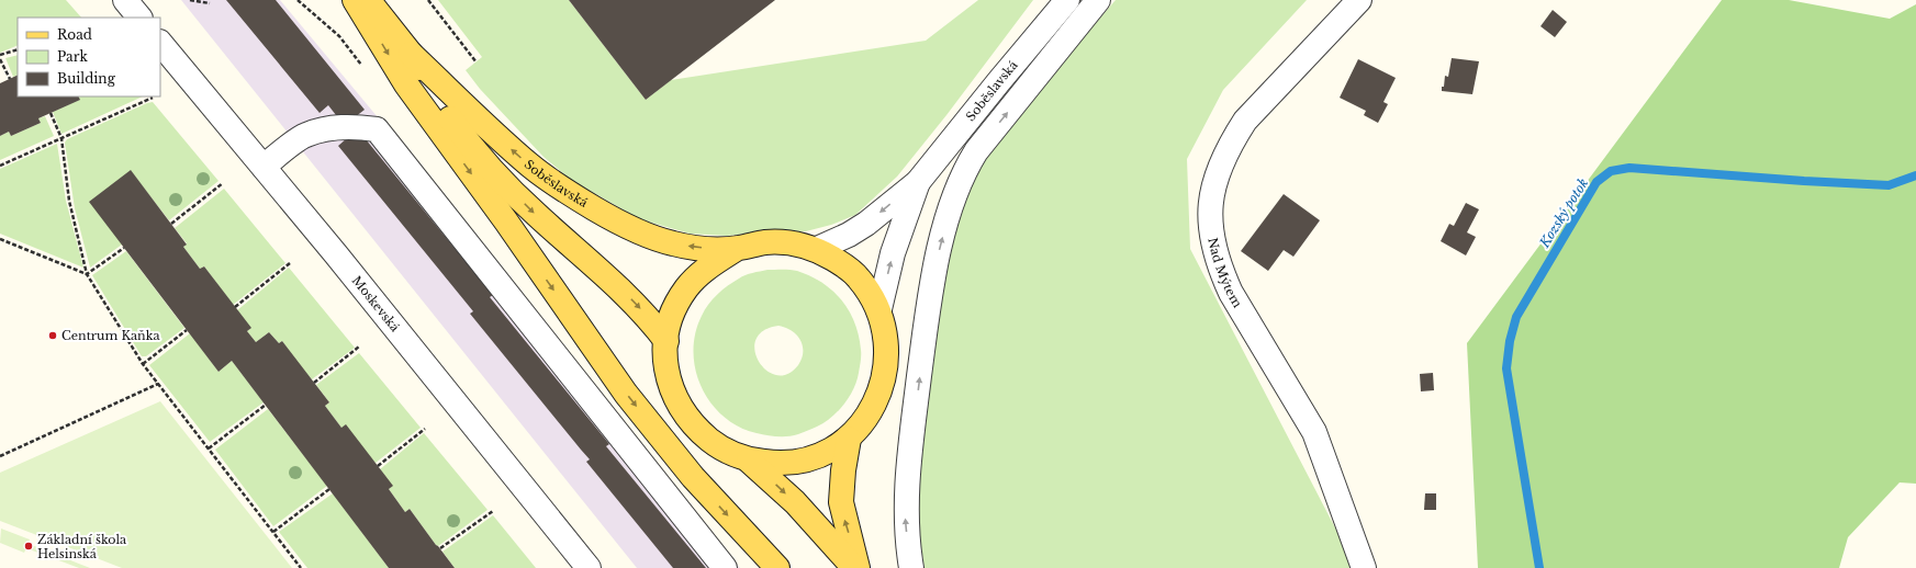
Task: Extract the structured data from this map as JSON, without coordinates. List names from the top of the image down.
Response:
{
  "streets": {
    "main road": ["Soběslavská"],
    "street": ["Nad Mýtem", "Moskevská"]
  },
  "water": ["Kozský potok"],
  "places": ["Centrum Kaňka", "Základní škola Helsinská"],
  "legend": ["Road", "Park", "Building"]
}
